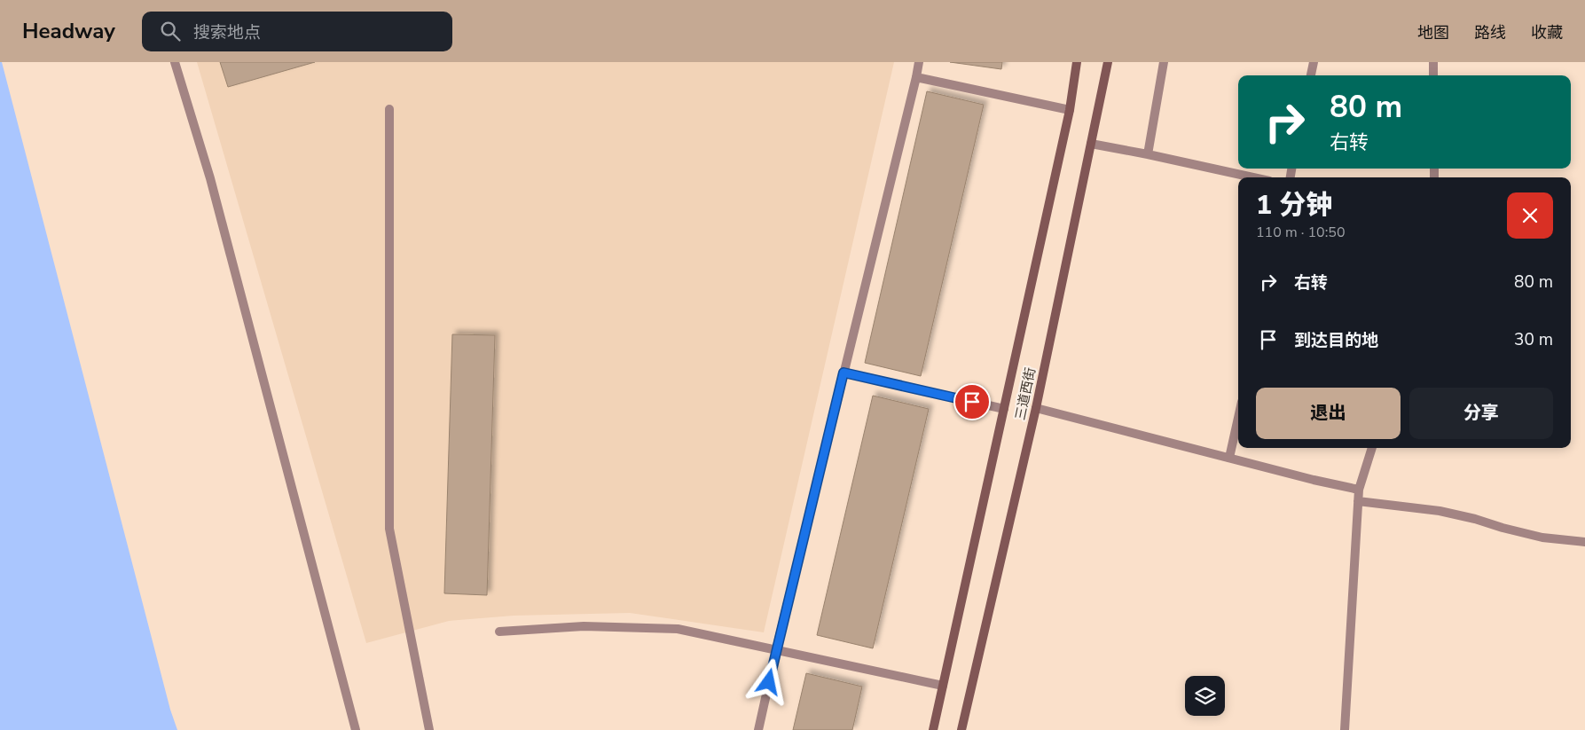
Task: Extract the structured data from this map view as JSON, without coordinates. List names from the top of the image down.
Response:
{
  "streets": {
    "main road": ["三道西街"]
  },
  "page": {
    "header": "Headway",
    "search": "搜索地点",
    "nav": ["地图", "路线", "收藏"],
    "turn": ["80 m", "右转"],
    "heading": ["1 分钟", "110 m · 10:50"],
    "list": [
      {
        "name": "右转",
        "value": "80 m"
      },
      {
        "name": "到达目的地",
        "value": "30 m"
      }
    ],
    "buttons": ["退出", "分享"]
  }
}
